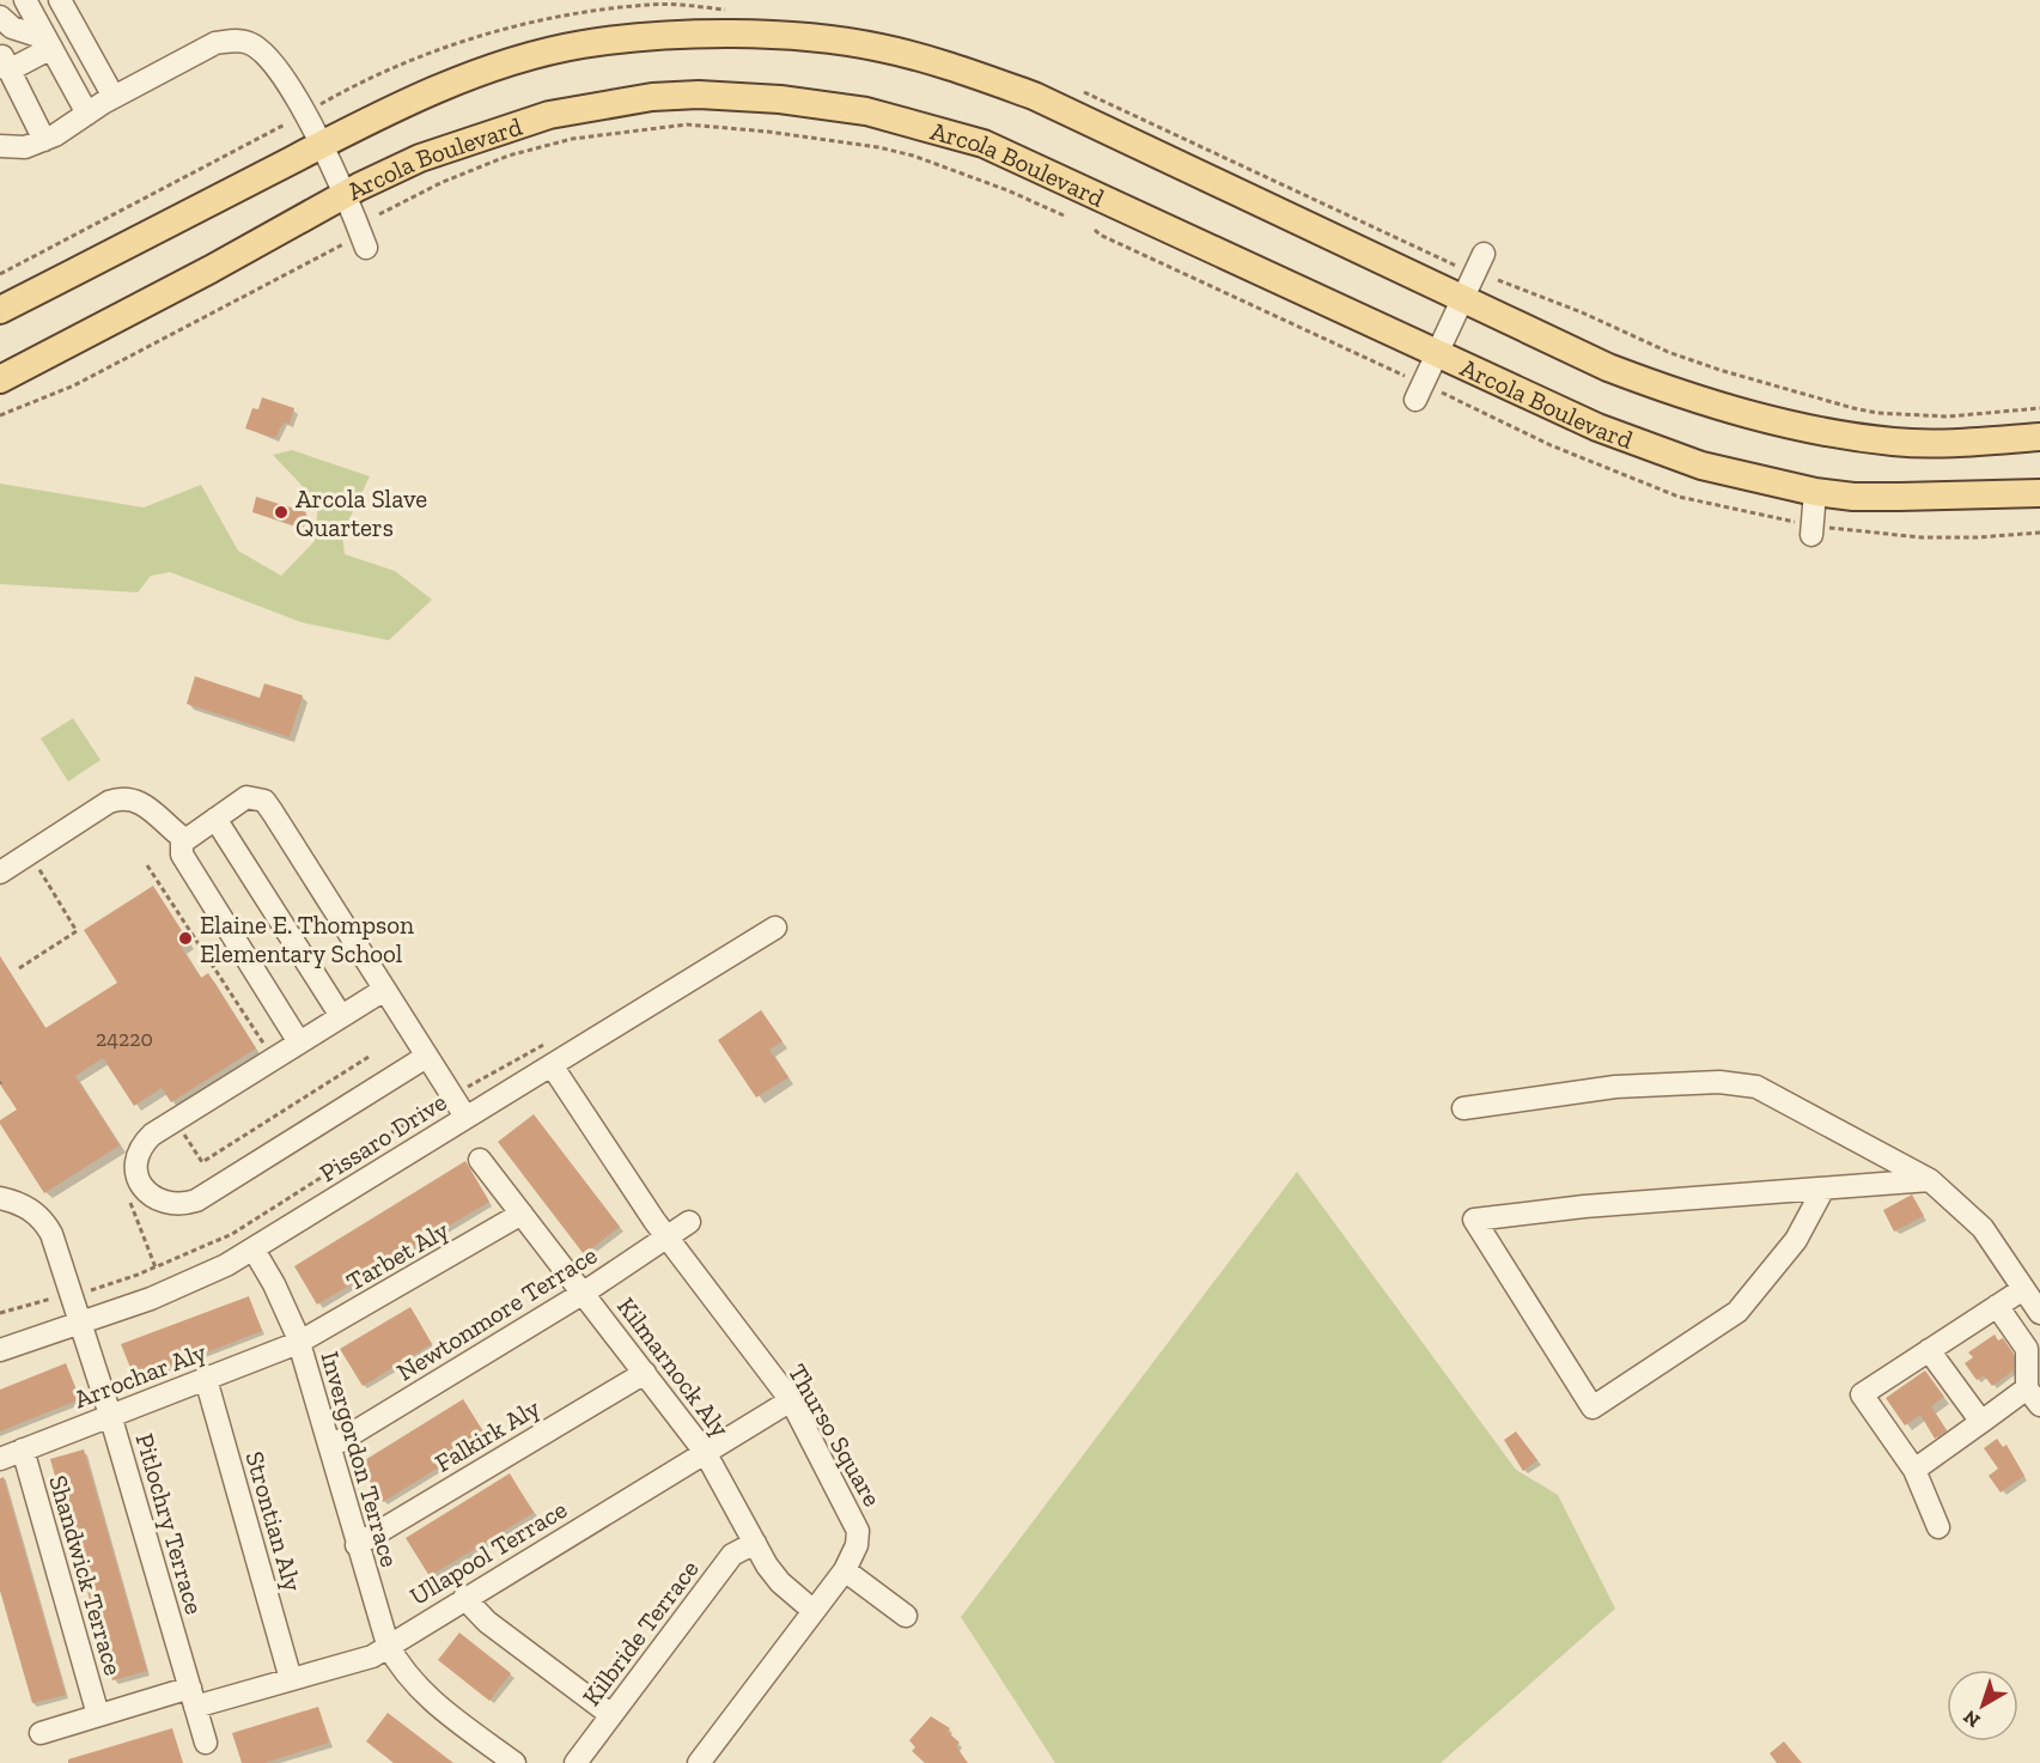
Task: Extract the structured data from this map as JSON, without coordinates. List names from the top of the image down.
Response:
{
  "streets": {
    "main road": ["Arcola Boulevard"],
    "street": [
      "Pissaro Drive",
      "Tarbet Aly",
      "Newtonmore Terrace",
      "Kilmarnock Aly",
      "Arrochar Aly",
      "Falkirk Aly",
      "Thurso Square",
      "Invergordon Terrace",
      "Strontian Aly",
      "Pitlochry Terrace",
      "Ullapool Terrace",
      "Shandwick Terrace",
      "Kilbride Terrace"
    ]
  },
  "crossings": [
    ["Pissaro Drive", "Thurso Square"],
    ["Pissaro Drive", "Invergordon Terrace"],
    ["Pissaro Drive", "Pitlochry Terrace"],
    ["Tarbet Aly", "Kilmarnock Aly"],
    ["Tarbet Aly", "Arrochar Aly"],
    ["Tarbet Aly", "Invergordon Terrace"],
    ["Newtonmore Terrace", "Kilmarnock Aly"],
    ["Newtonmore Terrace", "Thurso Square"],
    ["Newtonmore Terrace", "Invergordon Terrace"],
    ["Kilmarnock Aly", "Falkirk Aly"],
    ["Kilmarnock Aly", "Thurso Square"],
    ["Kilmarnock Aly", "Ullapool Terrace"],
    ["Kilmarnock Aly", "Kilbride Terrace"],
    ["Arrochar Aly", "Invergordon Terrace"],
    ["Arrochar Aly", "Strontian Aly"],
    ["Arrochar Aly", "Pitlochry Terrace"],
    ["Arrochar Aly", "Shandwick Terrace"],
    ["Falkirk Aly", "Invergordon Terrace"],
    ["Thurso Square", "Ullapool Terrace"],
    ["Invergordon Terrace", "Ullapool Terrace"],
    ["Strontian Aly", "Ullapool Terrace"],
    ["Pitlochry Terrace", "Ullapool Terrace"],
    ["Ullapool Terrace", "Shandwick Terrace"]
  ],
  "places": ["Arcola Slave Quarters", "Elaine E. Thompson Elementary School"],
  "house_numbers": ["24220"],
  "north": "bottom left"
}
